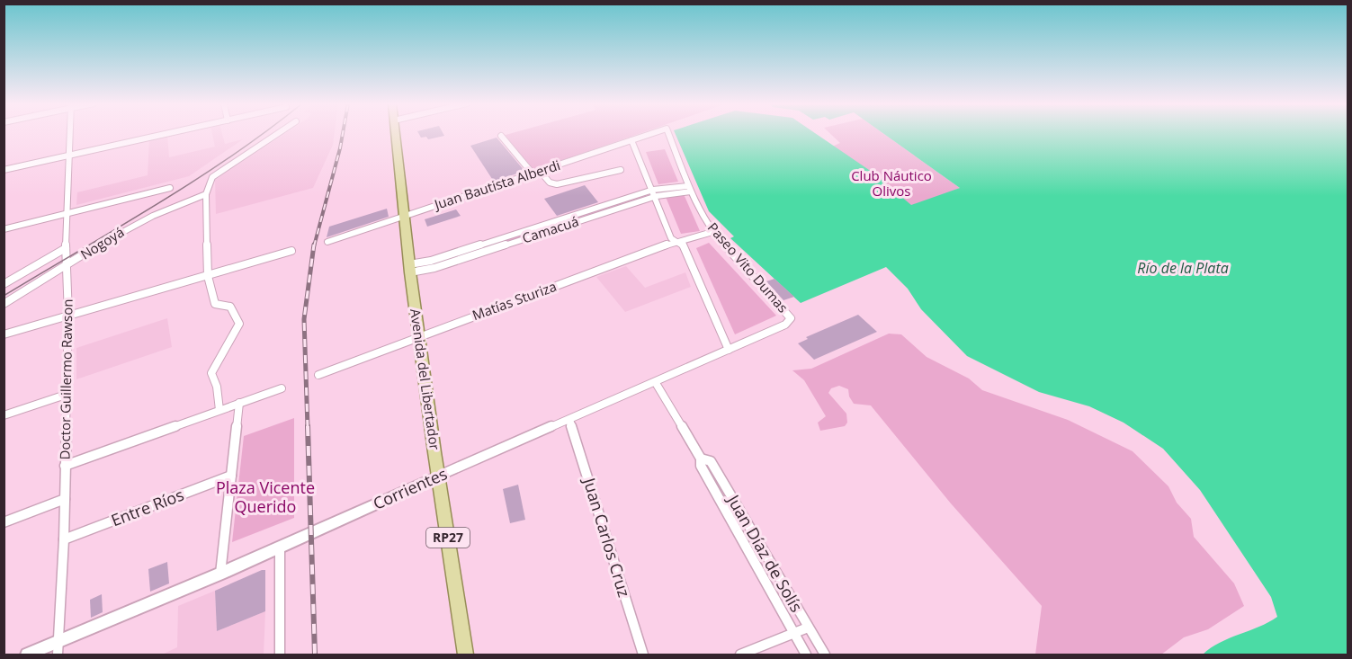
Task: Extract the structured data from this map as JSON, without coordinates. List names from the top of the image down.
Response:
{
  "streets": {
    "main road": ["Avenida del Libertador", "RP27"],
    "street": [
      "Juan Bautista Alberdi",
      "Camacuá",
      "Nogoyá",
      "Paseo Vito Dumas",
      "Matías Sturiza",
      "Doctor Guillermo Rawson",
      "Corrientes",
      "Entre Ríos",
      "Juan Carlos Cruz",
      "Juan Díaz de Solís"
    ]
  },
  "crossings": [
    ["Juan Bautista Alberdi", "Avenida del Libertador"],
    ["Camacuá", "Paseo Vito Dumas"],
    ["Camacuá", "Avenida del Libertador"],
    ["Nogoyá", "Doctor Guillermo Rawson"],
    ["Paseo Vito Dumas", "Matías Sturiza"],
    ["Paseo Vito Dumas", "Corrientes"],
    ["Matías Sturiza", "Avenida del Libertador"],
    ["Doctor Guillermo Rawson", "Corrientes"],
    ["Doctor Guillermo Rawson", "Entre Ríos"],
    ["Avenida del Libertador", "Corrientes"],
    ["Corrientes", "Juan Carlos Cruz"],
    ["Corrientes", "Juan Díaz de Solís"]
  ],
  "water": ["Río de la Plata"],
  "parks": ["Club Náutico Olivos", "Plaza Vicente Querido"]
}
